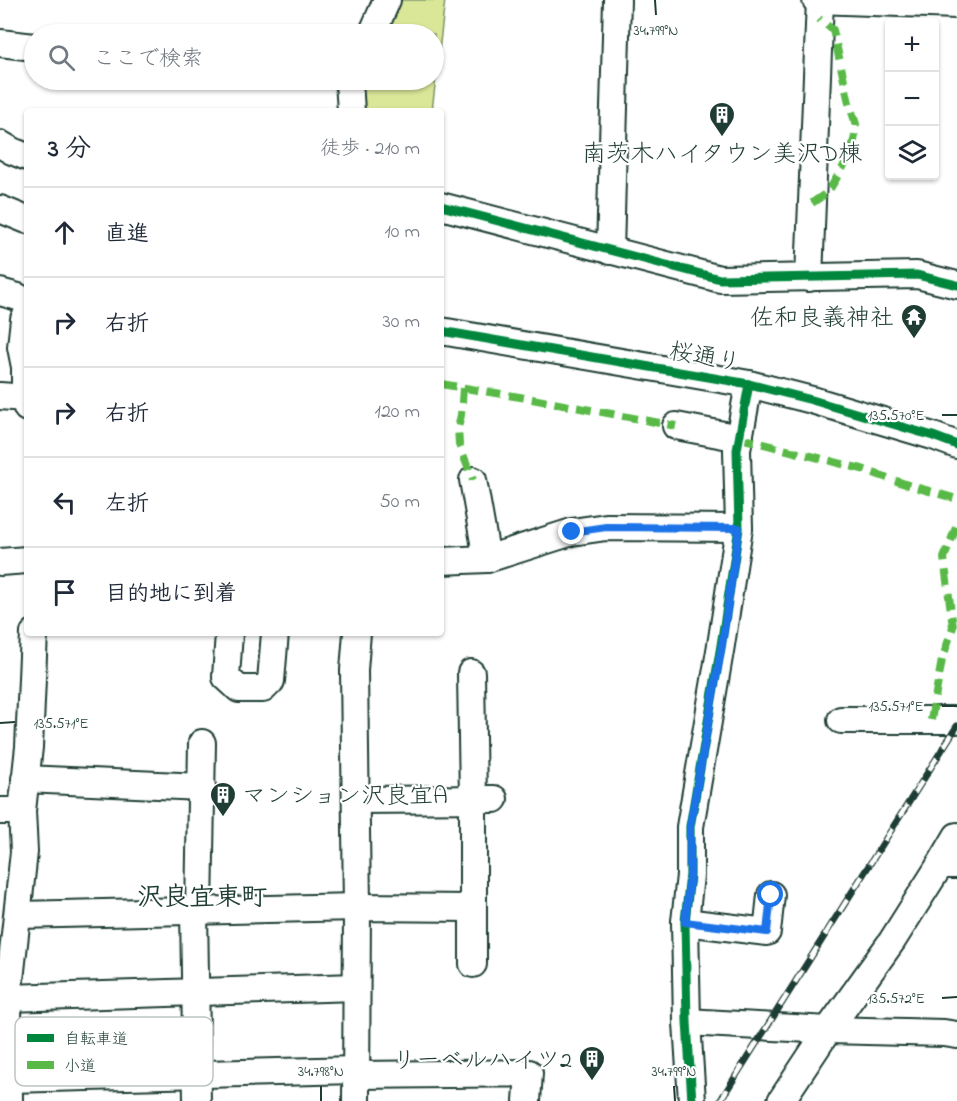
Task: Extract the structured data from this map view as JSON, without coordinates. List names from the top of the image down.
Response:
{
  "streets": {
    "street": ["桜通り"]
  },
  "districts": ["沢良宜東町"],
  "places": {
    "building": ["南茨木ハイタウン美沢D棟", "マンション沢良宜A", "リーベルハイツ2"],
    "temple": ["佐和良義神社"]
  },
  "legend": ["自転車道", "小道"],
  "page": {
    "map_buttons": ["+", "−"],
    "search": "ここで検索",
    "heading": ["3 分", "徒歩 · 210 m"],
    "list": [
      ["直進", "10 m"],
      ["右折", "30 m"],
      ["右折", "120 m"],
      ["左折", "50 m"],
      "目的地に到着"
    ]
  },
  "coordinates": [
    "34.799°N",
    "135.570°E",
    "135.571°E",
    "135.572°E",
    "34.798°N"
  ]
}
